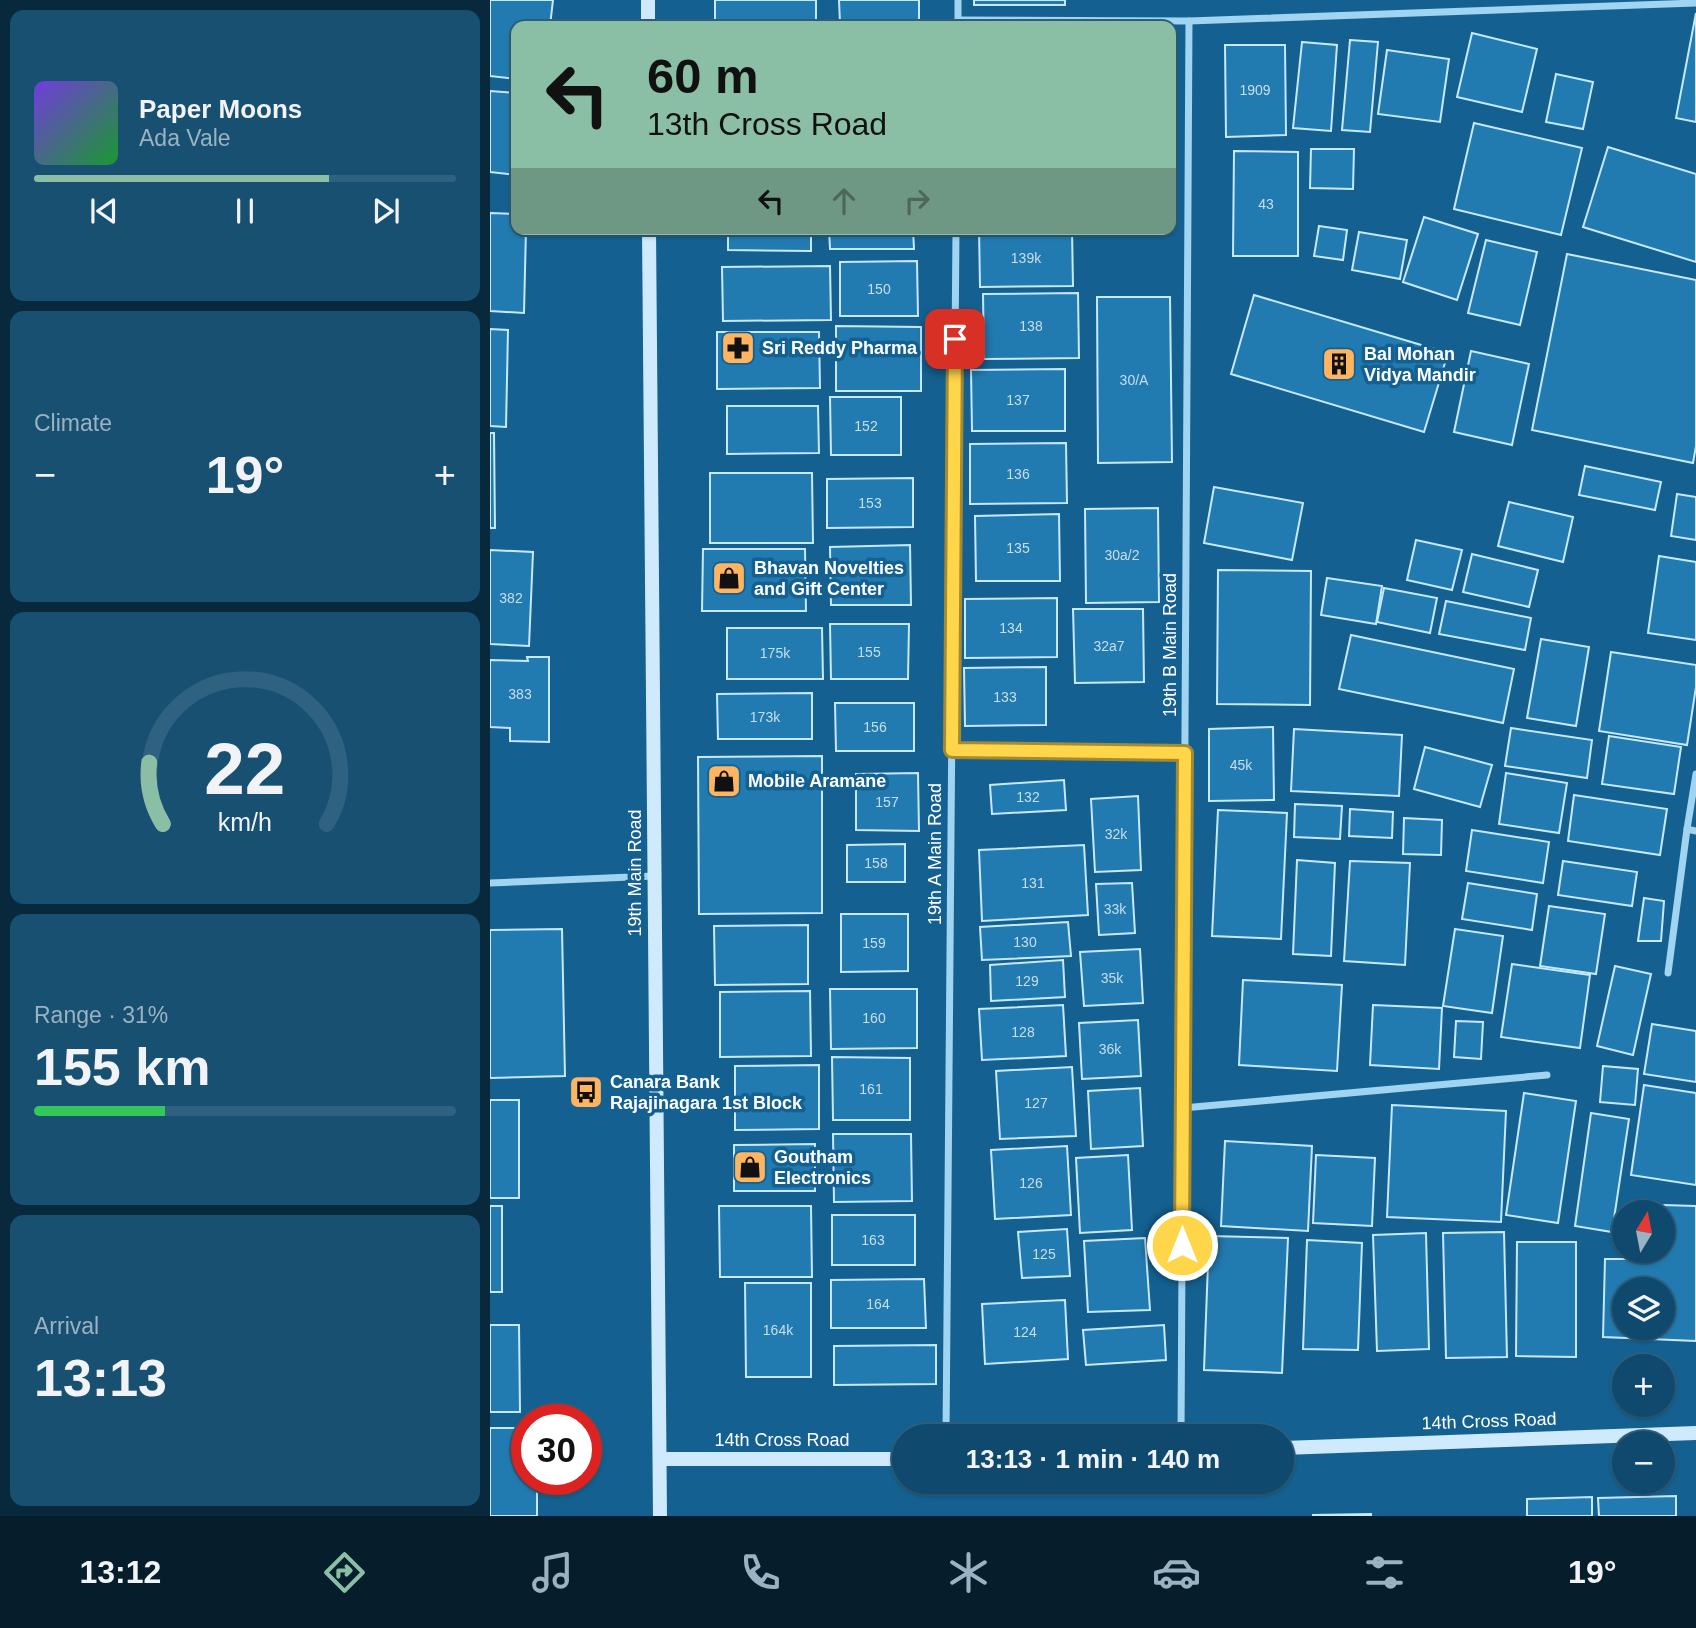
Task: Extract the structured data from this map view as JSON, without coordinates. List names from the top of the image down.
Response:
{
  "streets": {
    "street": [
      "19th B Main Road",
      "19th A Main Road",
      "19th Main Road",
      "14th Cross Road"
    ]
  },
  "crossings": [
    ["19th Main Road", "14th Cross Road"]
  ],
  "places": {
    "pharmacy": ["Sri Reddy Pharma"],
    "building": ["Bal Mohan Vidya Mandir"],
    "shop": ["Bhavan Novelties and Gift Center", "Mobile Aramane", "Goutham Electronics"],
    "bus stop": ["Canara Bank Rajajinagara 1st Block"]
  },
  "house_numbers": [
    "1909",
    "43",
    "139k",
    "150",
    "138",
    "30/A",
    "137",
    "152",
    "136",
    "153",
    "135",
    "30a/2",
    "382",
    "134",
    "32a7",
    "155",
    "175k",
    "383",
    "133",
    "173k",
    "156",
    "45k",
    "132",
    "157",
    "32k",
    "158",
    "131",
    "33k",
    "130",
    "159",
    "35k",
    "129",
    "160",
    "128",
    "36k",
    "161",
    "127",
    "126",
    "163",
    "125",
    "164",
    "164k",
    "124"
  ],
  "north": "top",
  "page": {
    "turn": ["60 m", "13th Cross Road"],
    "song": ["Paper Moons", "Ada Vale"],
    "tile": [
      "Climate",
      ["Range · 31%", "155 km"],
      ["Arrival", "13:13"]
    ],
    "heat": ["−", "19°", "+"],
    "map_buttons": ["+", "−"],
    "limit": "30",
    "trip": "13:13 · 1 min · 140 m",
    "tabs": ["13:12", "19°"],
    "gauge": ["22", "km/h"]
  }
}
